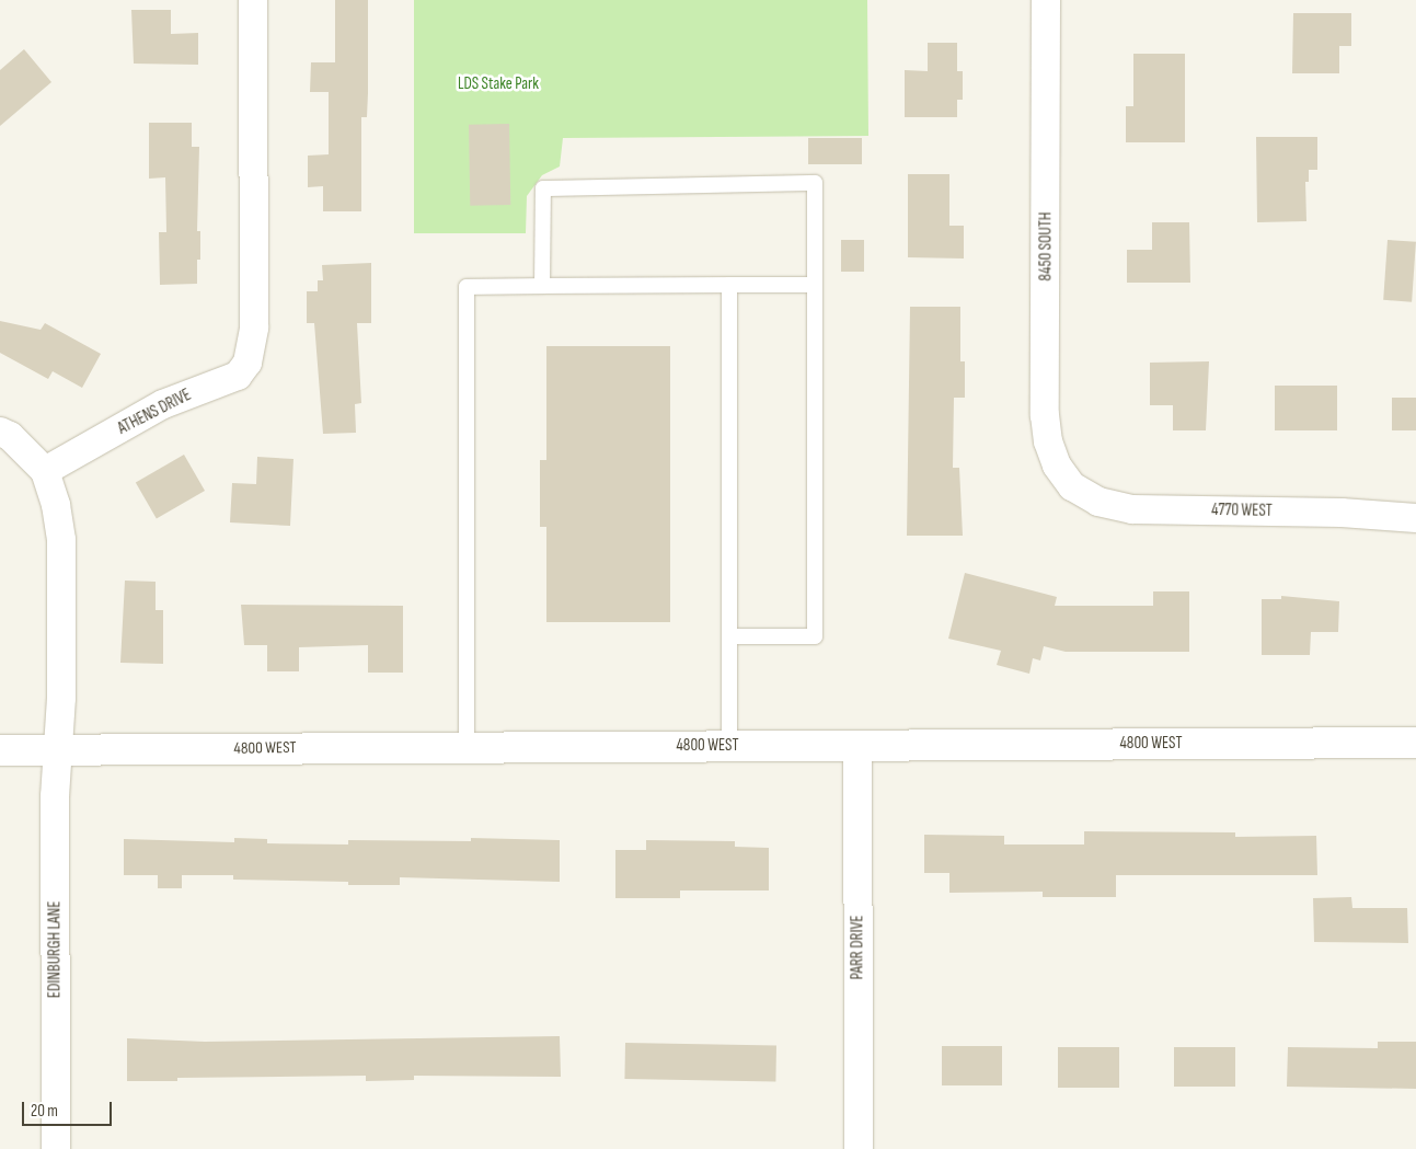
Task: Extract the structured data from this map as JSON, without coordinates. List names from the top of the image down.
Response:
{
  "streets": {
    "street": [
      "8450 SOUTH",
      "ATHENS DRIVE",
      "4770 WEST",
      "4800 WEST",
      "PARR DRIVE",
      "EDINBURGH LANE"
    ]
  },
  "crossings": [
    ["8450 SOUTH", "4770 WEST"],
    ["4800 WEST", "PARR DRIVE"],
    ["4800 WEST", "EDINBURGH LANE"]
  ],
  "parks": ["LDS Stake Park"],
  "scale_bar": "20 m"
}
